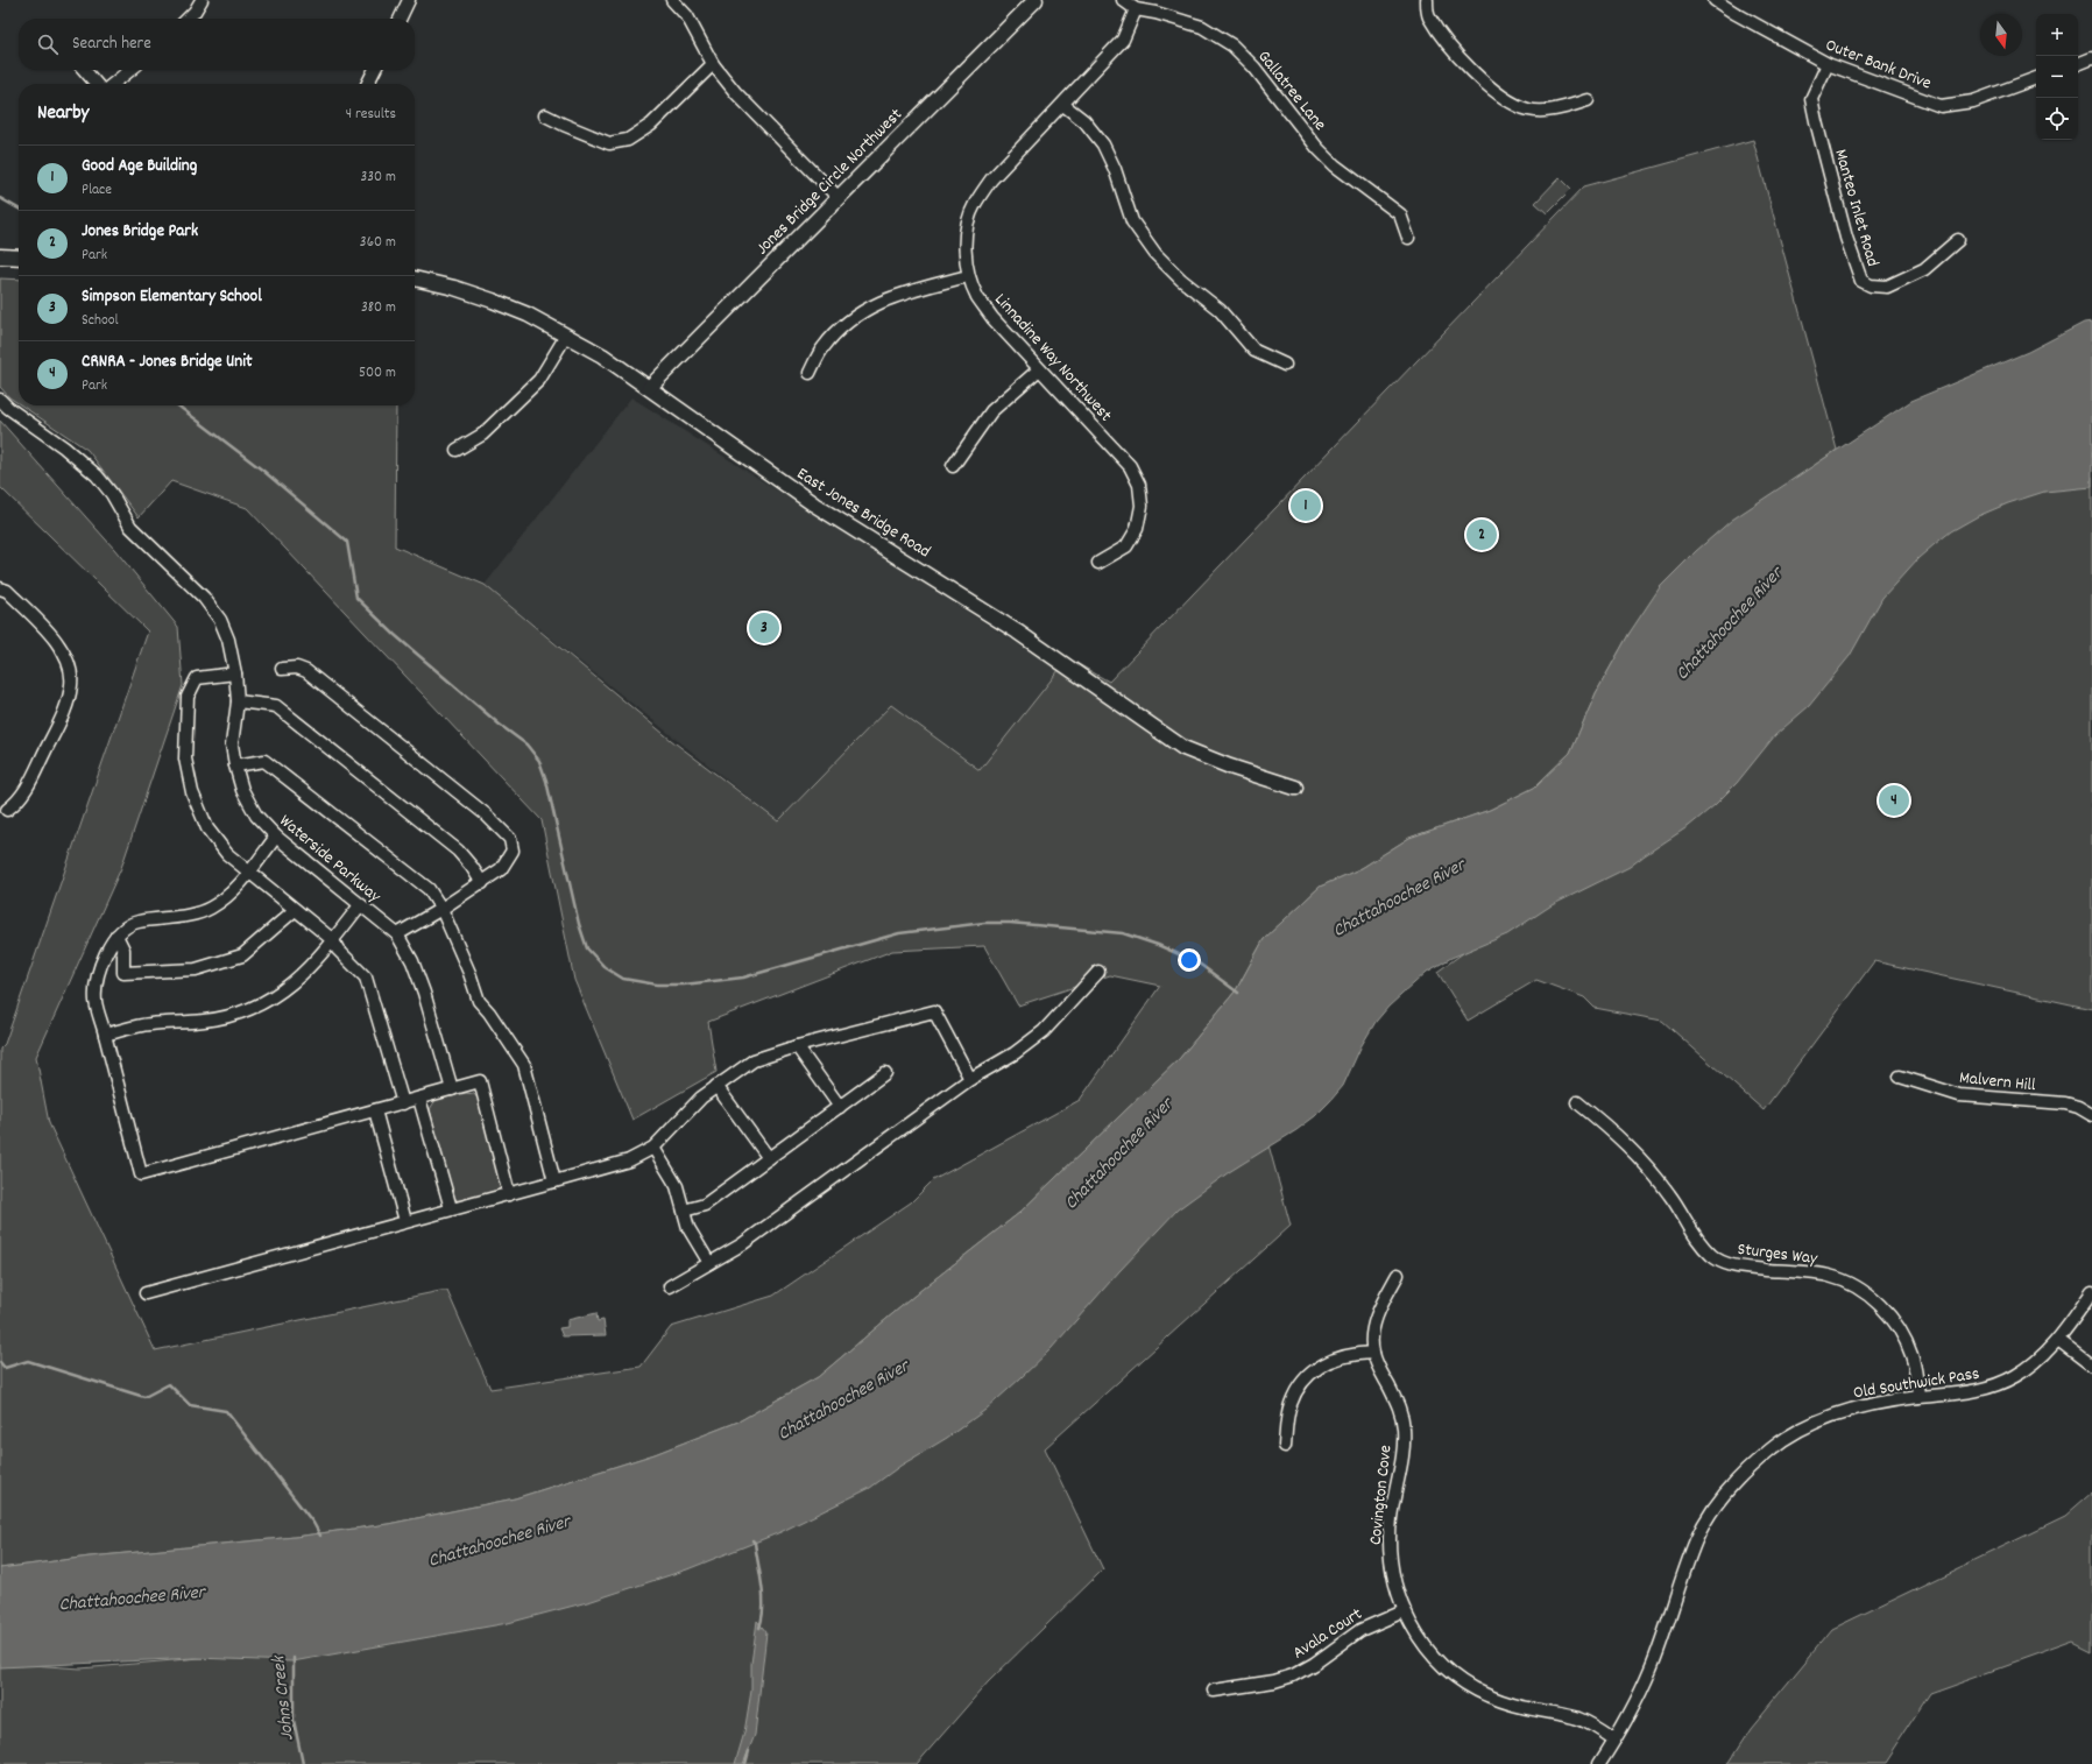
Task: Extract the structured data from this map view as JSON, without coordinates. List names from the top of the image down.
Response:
{
  "streets": {
    "street": [
      "Outer Bank Drive",
      "Gallatree Lane",
      "Jones Bridge Circle Northwest",
      "Manteo Inlet Road",
      "Linnadine Way Northwest",
      "East Jones Bridge Road",
      "Waterside Parkway",
      "Malvern Hill",
      "Sturges Way",
      "Old Southwick Pass",
      "Covington Cove",
      "Avala Court"
    ]
  },
  "crossings": [
    ["Outer Bank Drive", "Manteo Inlet Road"],
    ["Gallatree Lane", "Linnadine Way Northwest"],
    ["Jones Bridge Circle Northwest", "East Jones Bridge Road"],
    ["Sturges Way", "Old Southwick Pass"],
    ["Old Southwick Pass", "Covington Cove"],
    ["Covington Cove", "Avala Court"]
  ],
  "water": ["Chattahoochee River", "Johns Creek"],
  "north": "bottom",
  "page": {
    "map_buttons": ["+", "−"],
    "search": "Search here",
    "heading": ["Nearby", "4 results"],
    "list": [
      {
        "mark": "1",
        "name": "Good Age Building",
        "note": "Place",
        "value": "330 m"
      },
      {
        "mark": "2",
        "name": "Jones Bridge Park",
        "note": "Park",
        "value": "360 m"
      },
      {
        "mark": "3",
        "name": "Simpson Elementary School",
        "note": "School",
        "value": "380 m"
      },
      {
        "mark": "4",
        "name": "CRNRA - Jones Bridge Unit",
        "note": "Park",
        "value": "500 m"
      }
    ],
    "pins": [
      "1",
      "2",
      "3",
      "4"
    ]
  }
}
